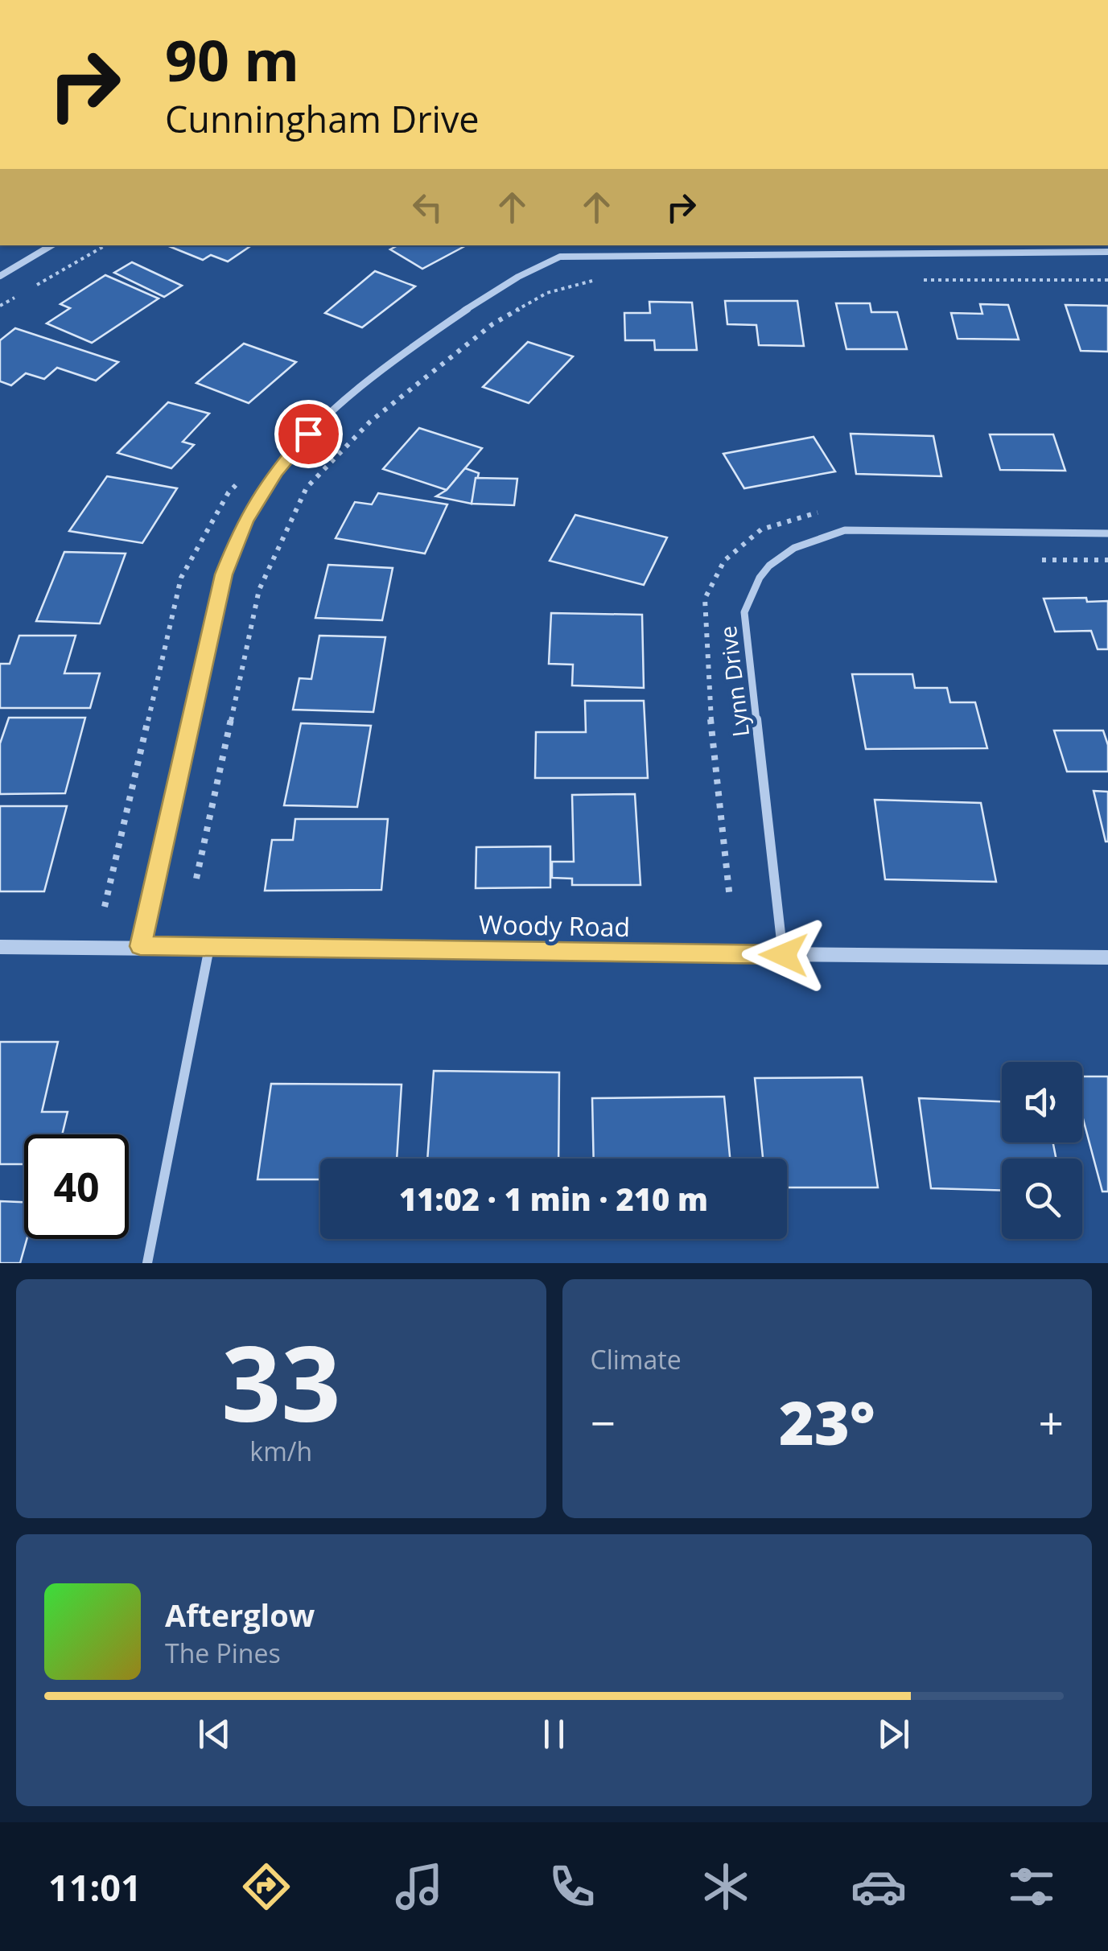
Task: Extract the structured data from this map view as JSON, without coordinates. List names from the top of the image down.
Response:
{
  "streets": {
    "street": ["Lynn Drive", "Woody Road"]
  },
  "crossings": [
    ["Lynn Drive", "Woody Road"]
  ],
  "page": {
    "turn": ["90 m", "Cunningham Drive"],
    "limit": "40",
    "trip": "11:02 · 1 min · 210 m",
    "tile": [
      ["33", "km/h"],
      "Climate"
    ],
    "heat": ["−", "23°", "+"],
    "song": ["Afterglow", "The Pines"],
    "tabs": "11:01"
  }
}
